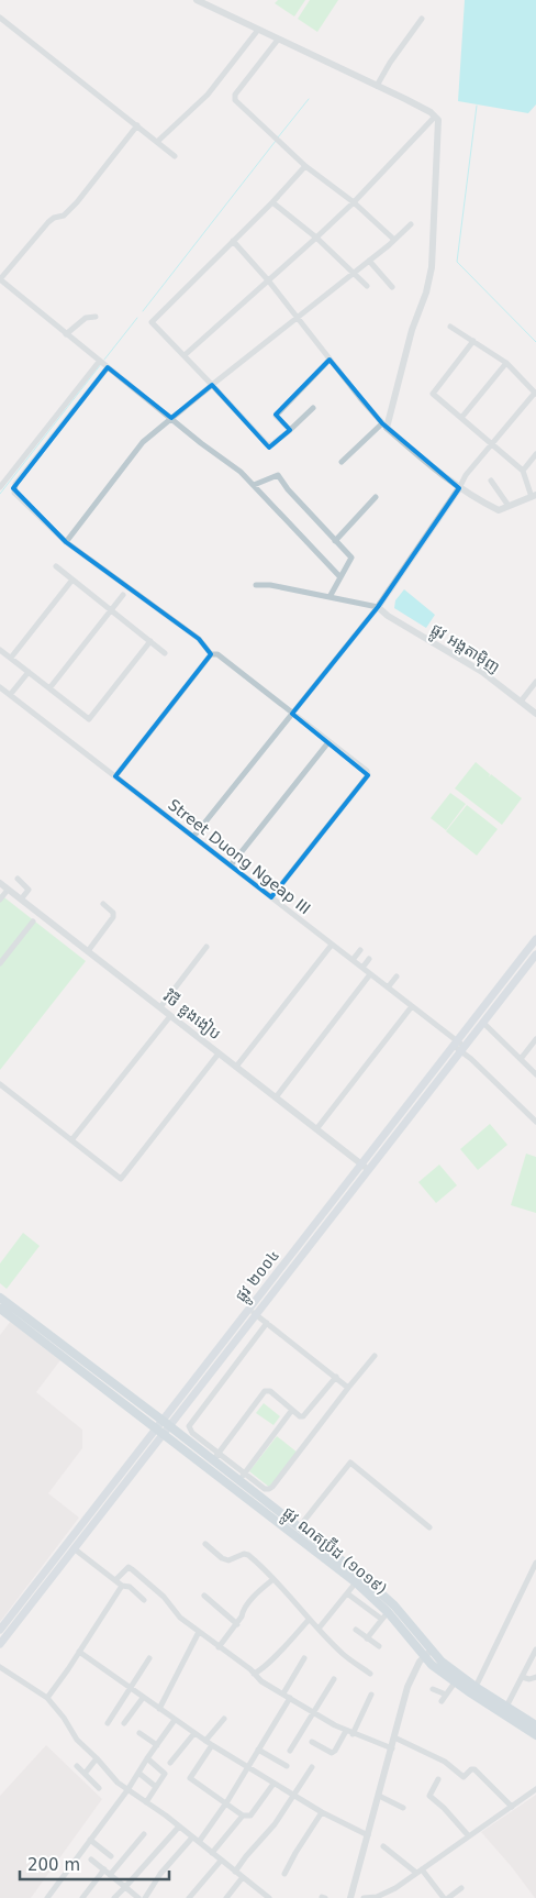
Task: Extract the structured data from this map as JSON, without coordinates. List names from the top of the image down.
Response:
{
  "streets": {
    "main road": ["ផ្លូវ ២០០៤", "ផ្លូវ ណតប្រ៊ីដ (១០១៩)"],
    "street": ["ផ្លូវ អង្តតាម៉ិញ", "Street Duong Ngeap III", "វិថី ឌួងងៀប"]
  },
  "crossings": [
    ["Street Duong Ngeap III", "ផ្លូវ ២០០៤"],
    ["វិថី ឌួងងៀប", "ផ្លូវ ២០០៤"],
    ["ផ្លូវ ២០០៤", "ផ្លូវ ណតប្រ៊ីដ (១០១៩)"]
  ],
  "scale_bar": "200 m"
}
